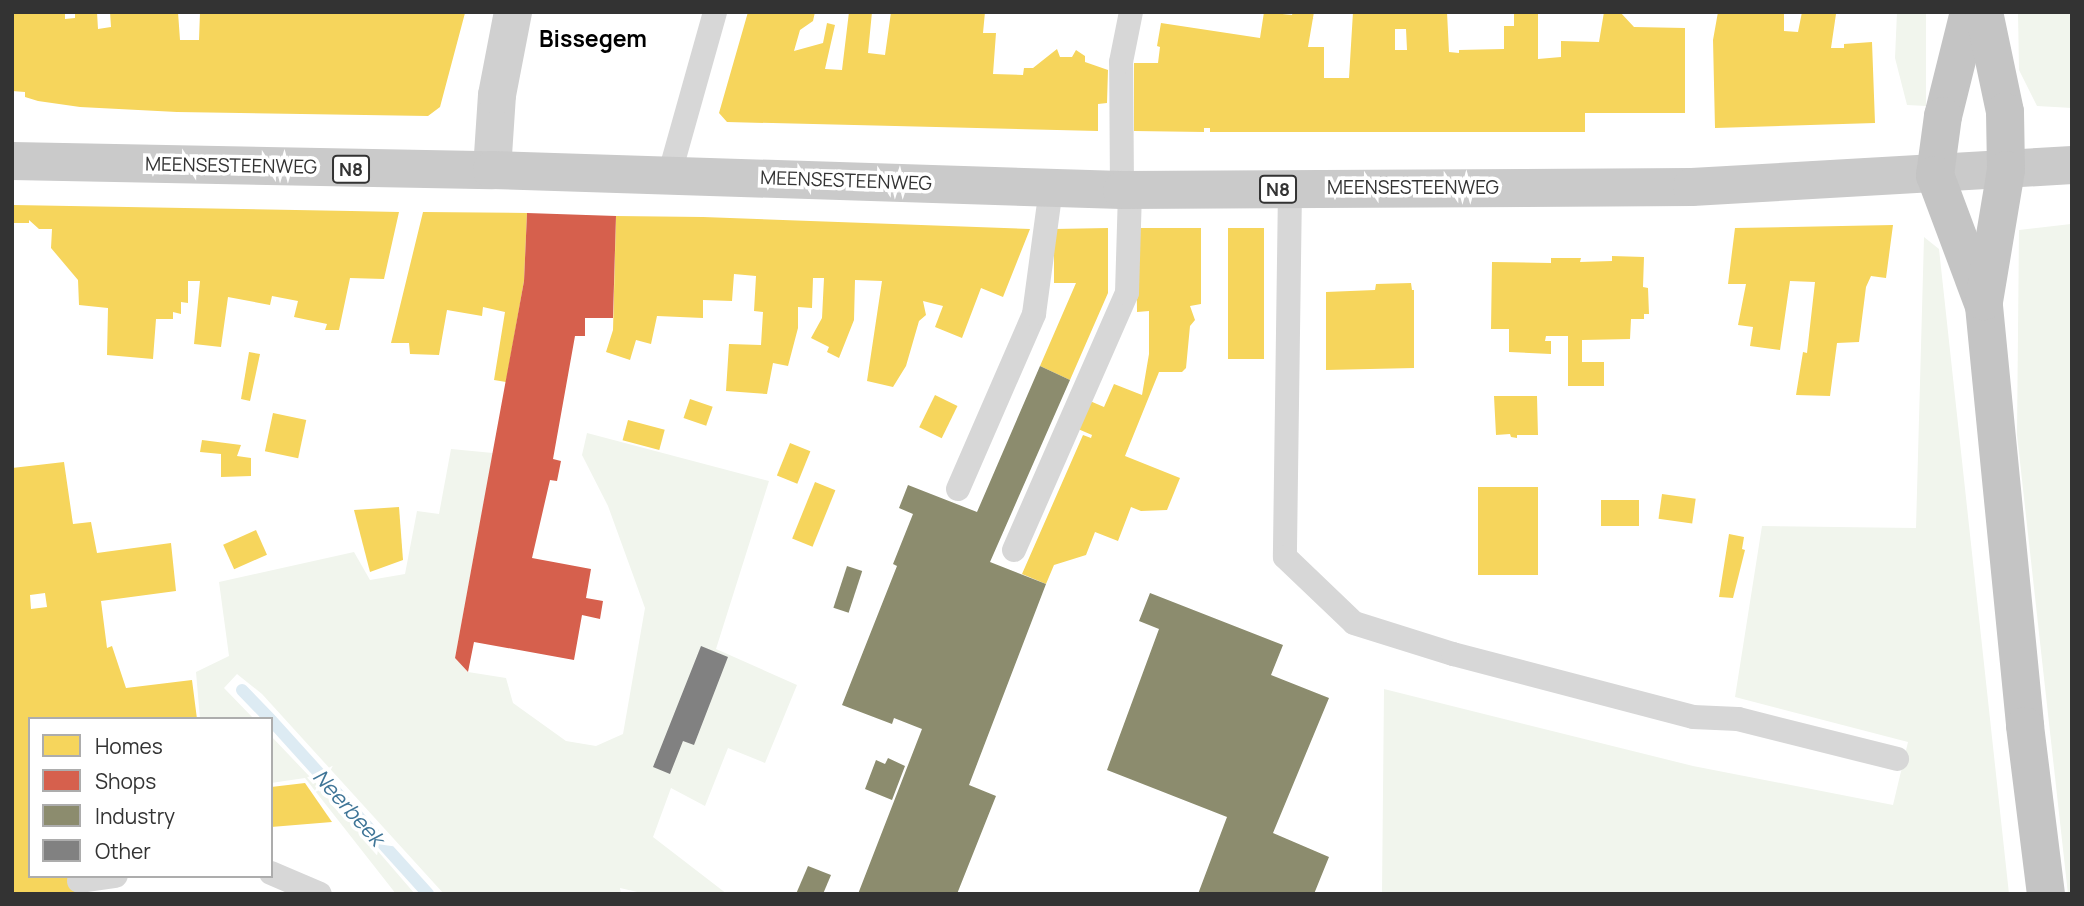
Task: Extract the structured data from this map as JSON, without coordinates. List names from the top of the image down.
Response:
{
  "streets": {
    "main road": ["MEENSESTEENWEG", "N8"]
  },
  "crossings": [
    ["MEENSESTEENWEG", "N8"]
  ],
  "districts": ["Bissegem"],
  "water": ["Neerbeek"],
  "legend": [
    "Homes",
    "Shops",
    "Industry",
    "Other"
  ]
}
